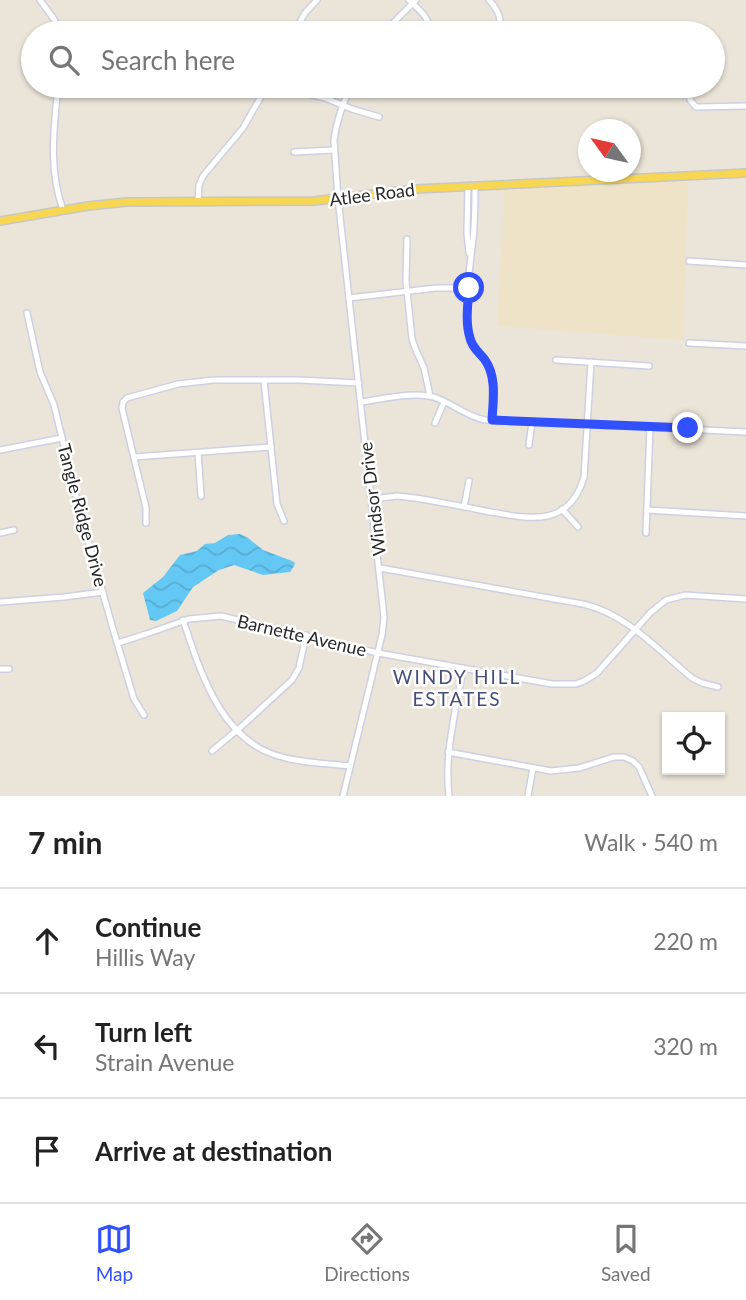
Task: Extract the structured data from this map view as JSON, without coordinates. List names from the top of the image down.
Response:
{
  "streets": {
    "main road": ["Atlee Road"],
    "street": ["Windsor Drive", "Tangle Ridge Drive", "Barnette Avenue"]
  },
  "crossings": [
    ["Atlee Road", "Windsor Drive"],
    ["Windsor Drive", "Barnette Avenue"],
    ["Tangle Ridge Drive", "Barnette Avenue"]
  ],
  "districts": ["WINDY HILL ESTATES"],
  "north": "top left",
  "page": {
    "search": "Search here",
    "heading": ["7 min", "Walk · 540 m"],
    "list": [
      ["Continue", "Hillis Way", "220 m"],
      ["Turn left", "Strain Avenue", "320 m"],
      "Arrive at destination"
    ],
    "nav": ["Map", "Directions", "Saved"]
  }
}
